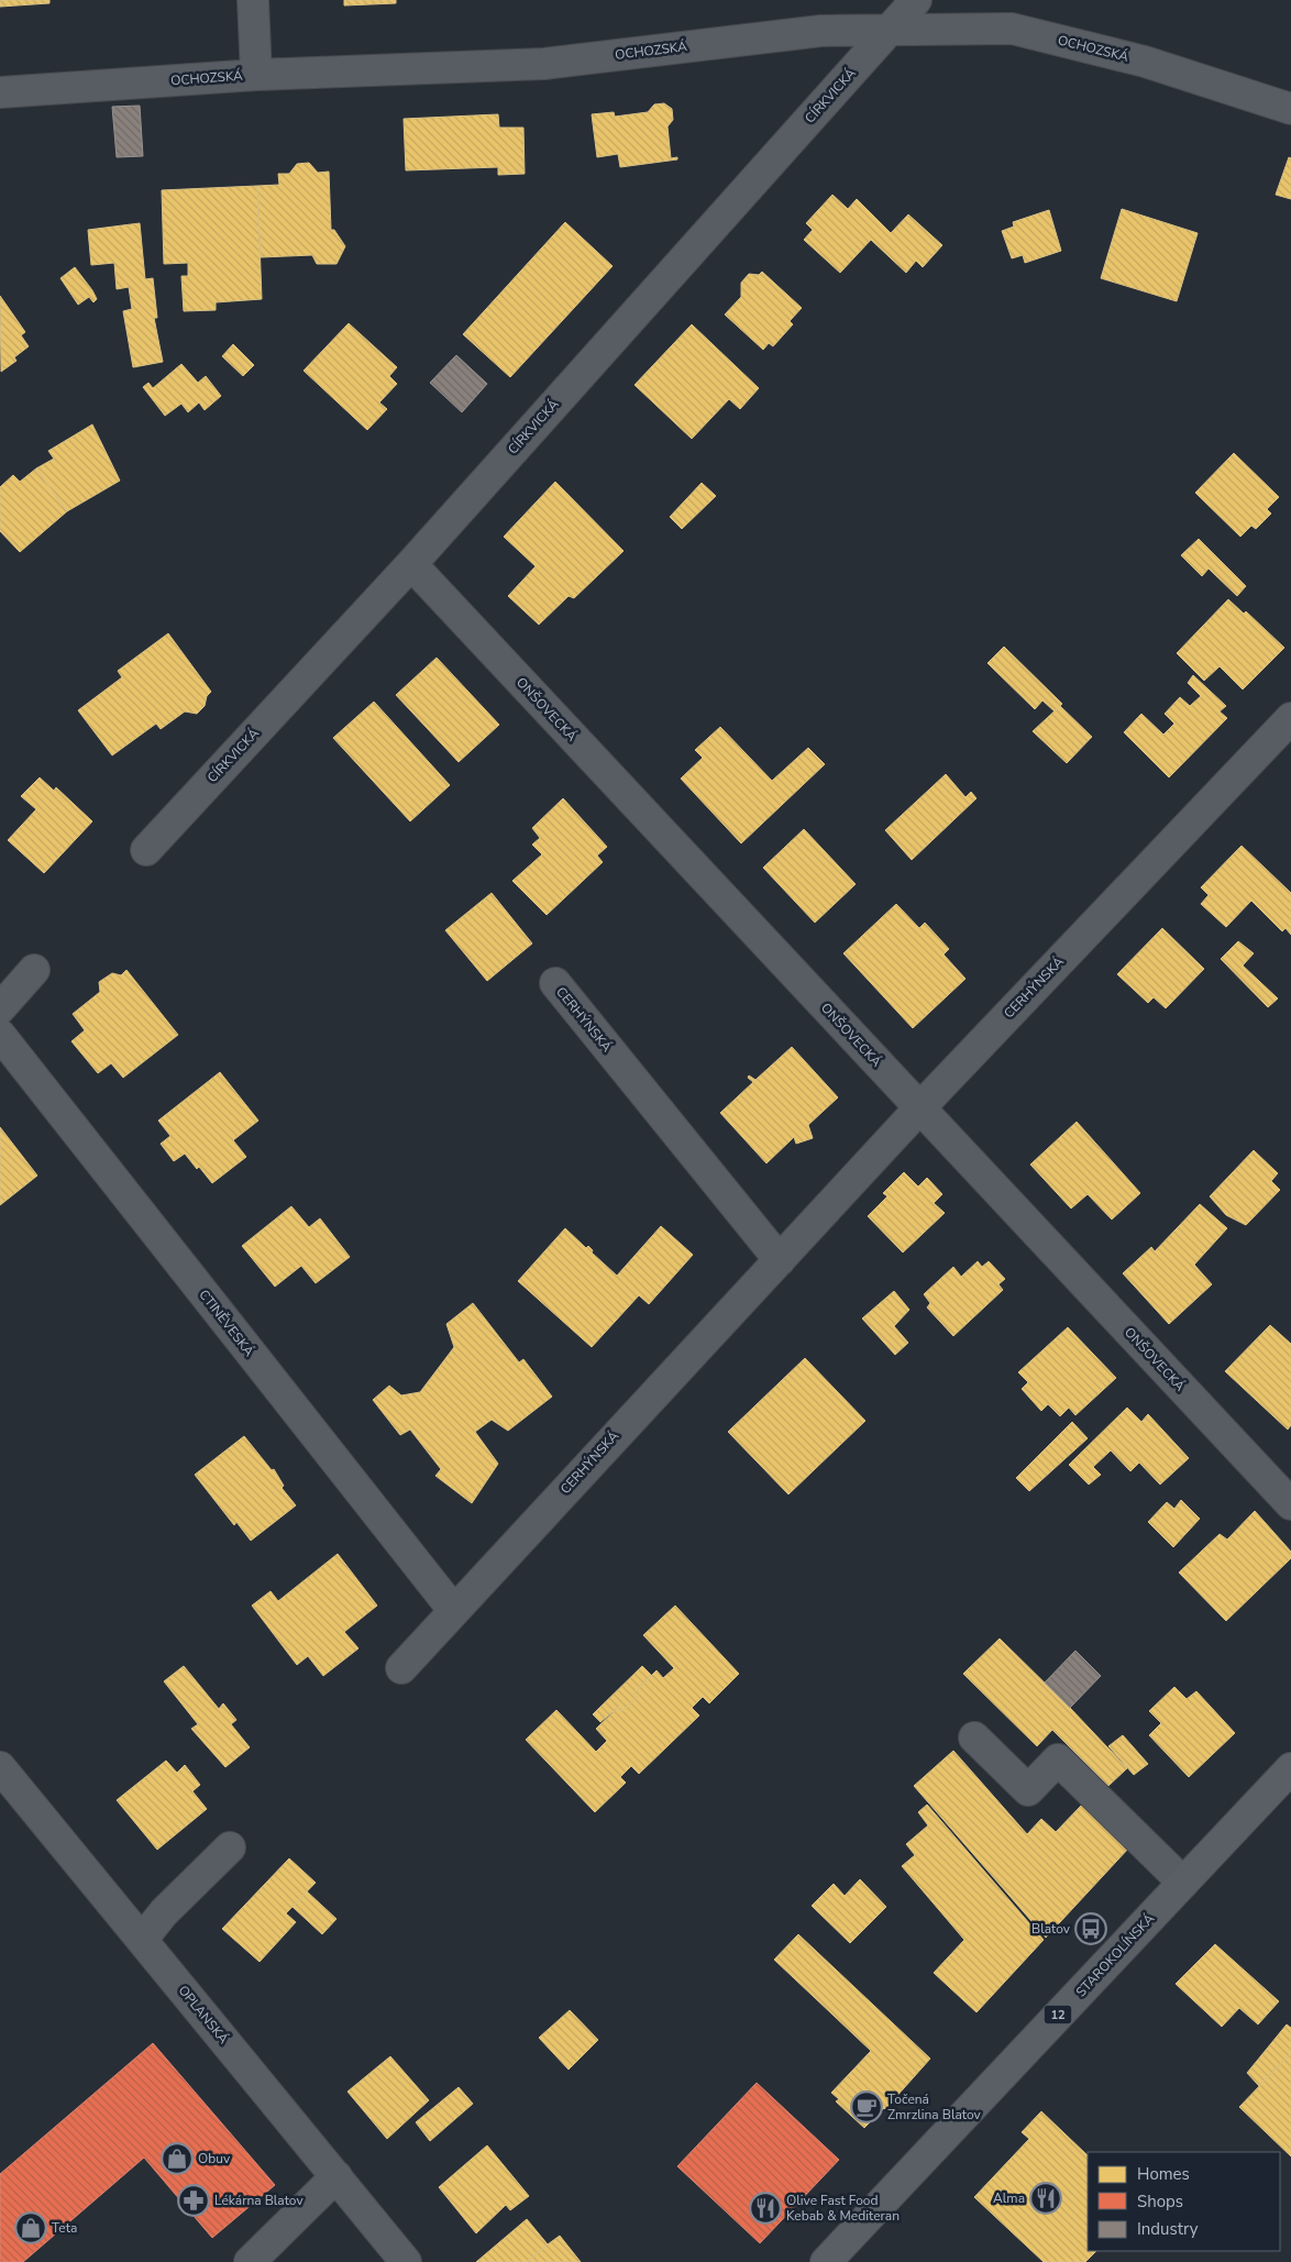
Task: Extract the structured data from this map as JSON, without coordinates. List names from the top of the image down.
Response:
{
  "streets": {
    "main road": ["STAROKOLÍNSKÁ", "12"],
    "street": [
      "OCHOZSKÁ",
      "CÍRKVICKÁ",
      "ONŠOVECKÁ",
      "CERHÝNSKÁ",
      "CTINĚVESKÁ",
      "OPLANSKÁ"
    ]
  },
  "crossings": [
    ["OCHOZSKÁ", "CÍRKVICKÁ"],
    ["CÍRKVICKÁ", "ONŠOVECKÁ"],
    ["ONŠOVECKÁ", "CERHÝNSKÁ"],
    ["CERHÝNSKÁ", "CTINĚVESKÁ"]
  ],
  "places": {
    "bus stop": ["Blatov"],
    "cafe": ["Točená Zmrzlina Blatov"],
    "shop": ["Obuv", "Teta"],
    "restaurant": ["Alma", "Olive Fast Food Kebab & Mediteran"],
    "pharmacy": ["Lékárna Blatov"]
  },
  "legend": ["Homes", "Shops", "Industry"]
}
